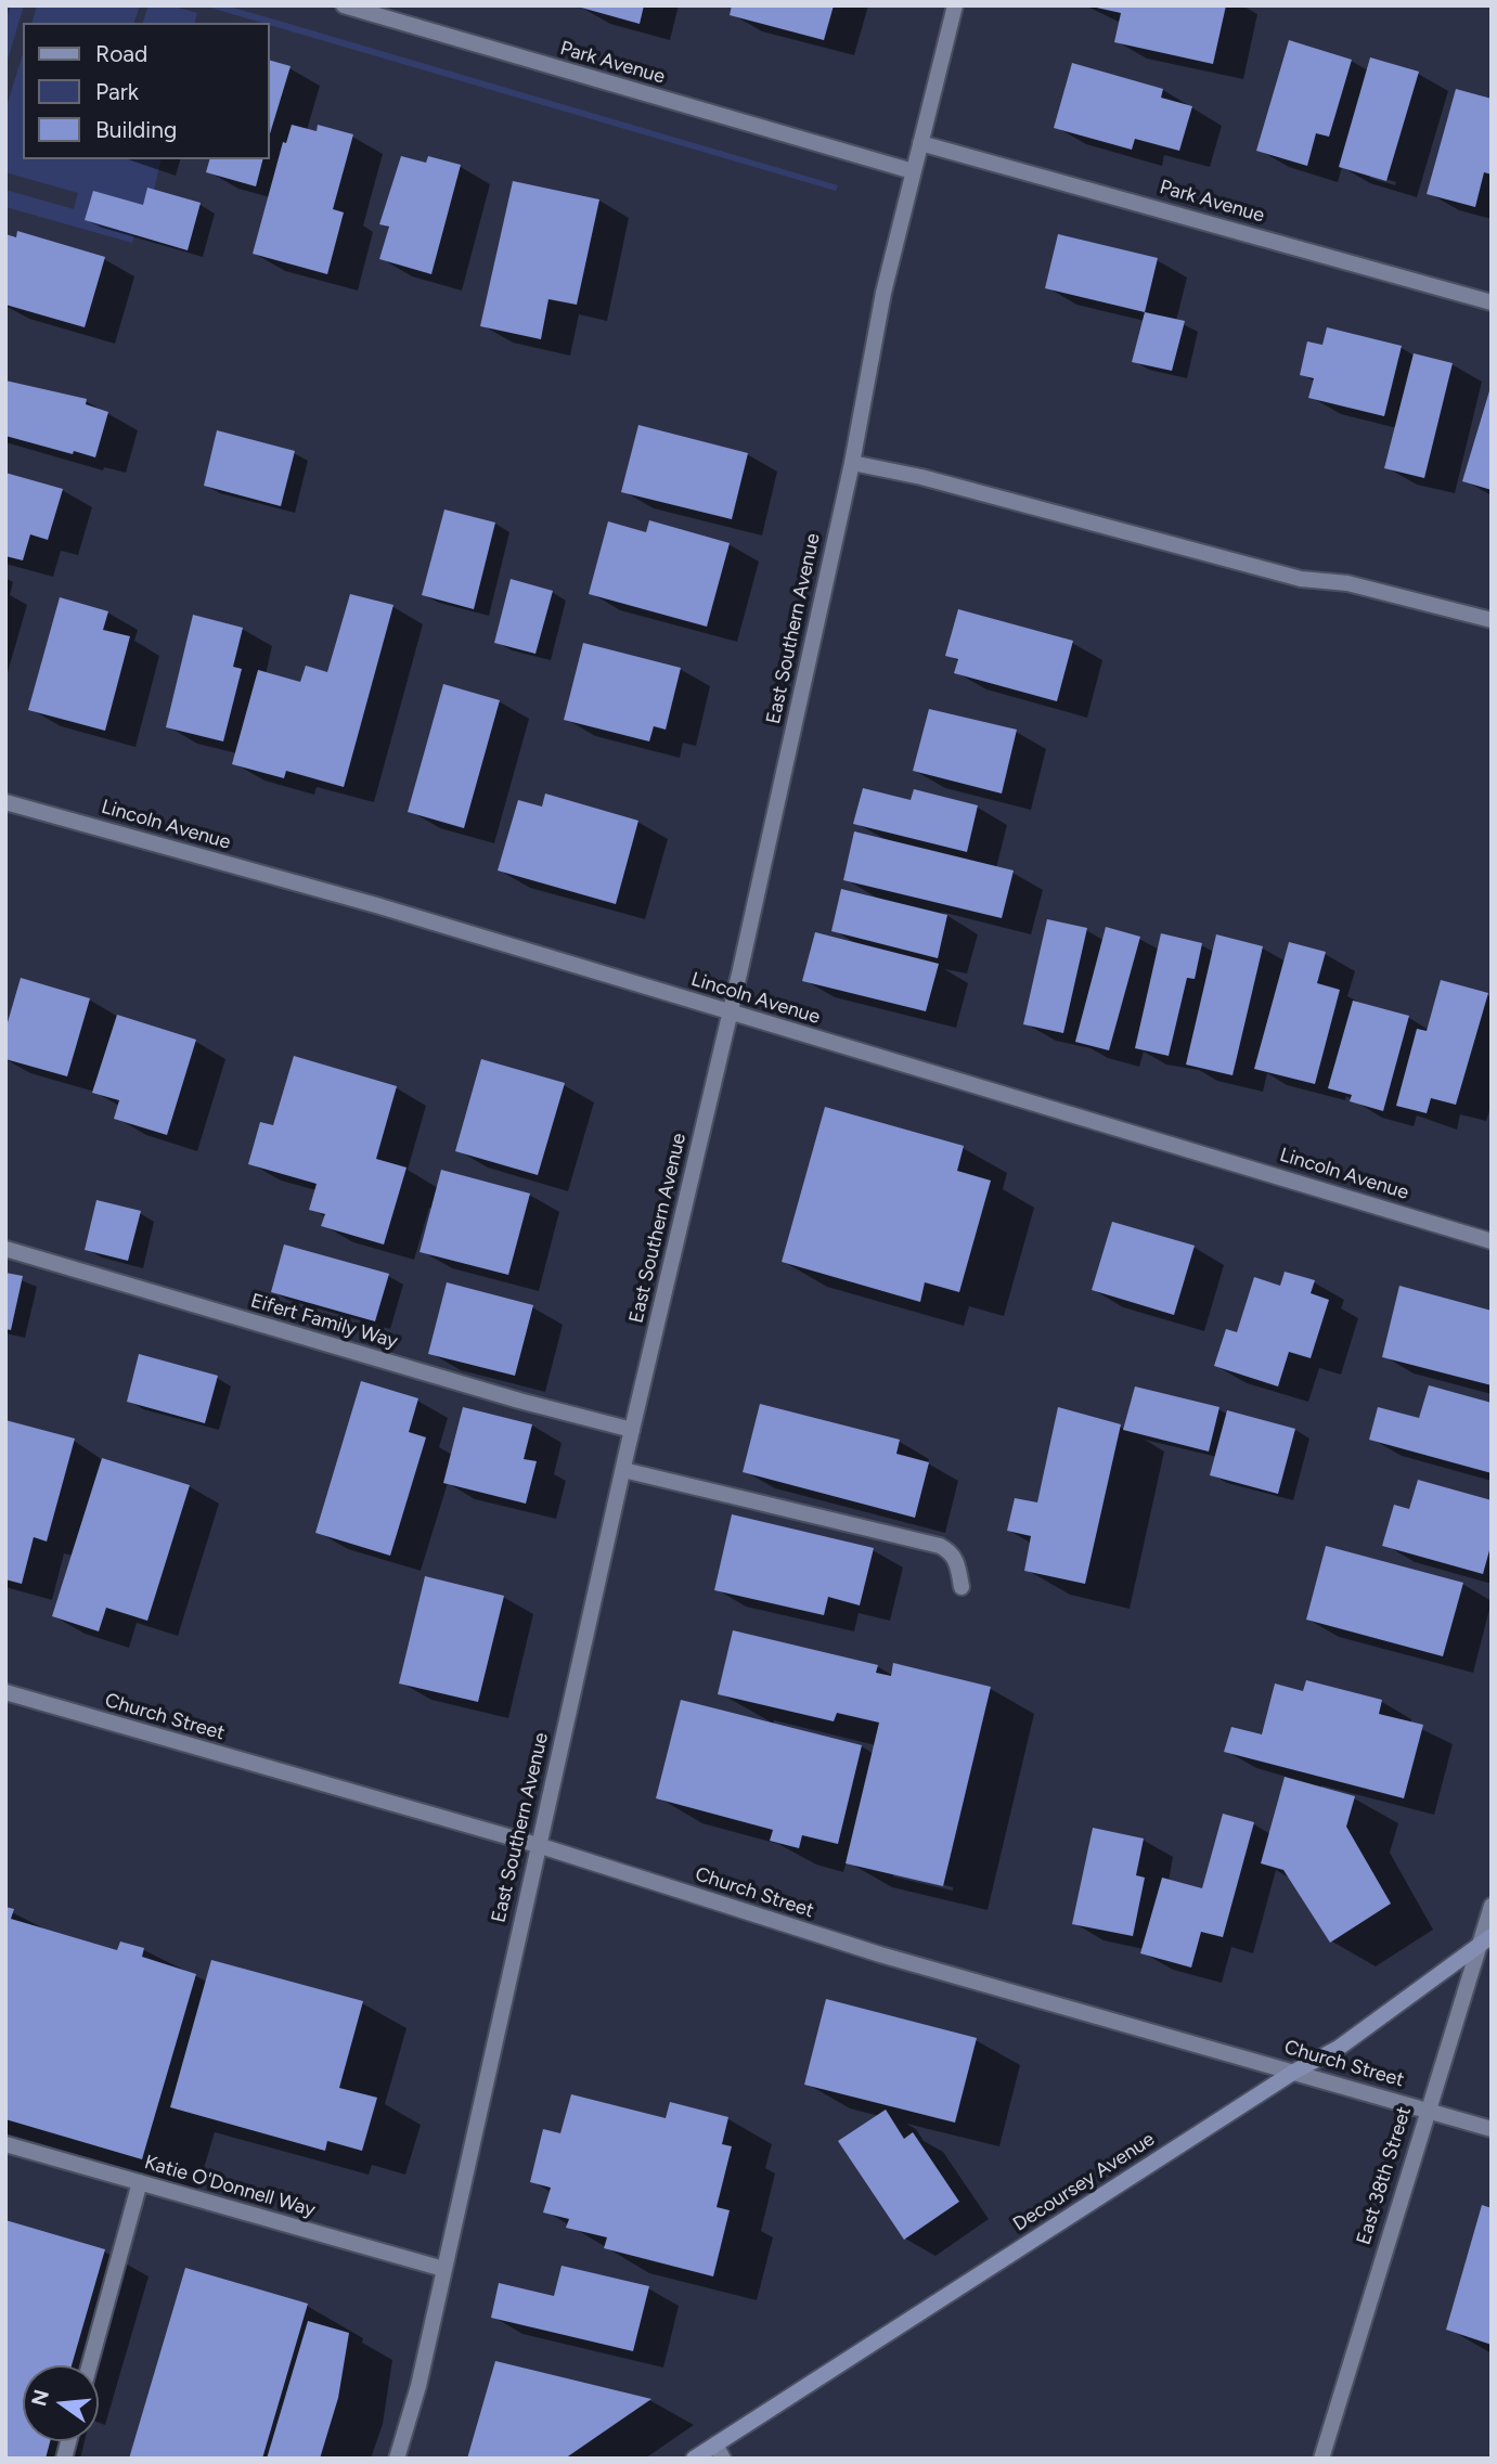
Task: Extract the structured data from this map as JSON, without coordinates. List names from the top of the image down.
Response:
{
  "streets": {
    "main road": ["Decoursey Avenue"],
    "street": [
      "Park Avenue",
      "East Southern Avenue",
      "Lincoln Avenue",
      "Eifert Family Way",
      "Church Street",
      "East 38th Street",
      "Katie O'Donnell Way"
    ]
  },
  "crossings": [
    ["Park Avenue", "East Southern Avenue"],
    ["East Southern Avenue", "Lincoln Avenue"],
    ["East Southern Avenue", "Eifert Family Way"],
    ["East Southern Avenue", "Church Street"],
    ["East Southern Avenue", "Katie O'Donnell Way"],
    ["Church Street", "East 38th Street"],
    ["Church Street", "Decoursey Avenue"],
    ["East 38th Street", "Decoursey Avenue"]
  ],
  "legend": ["Road", "Park", "Building"],
  "north": "left"
}
